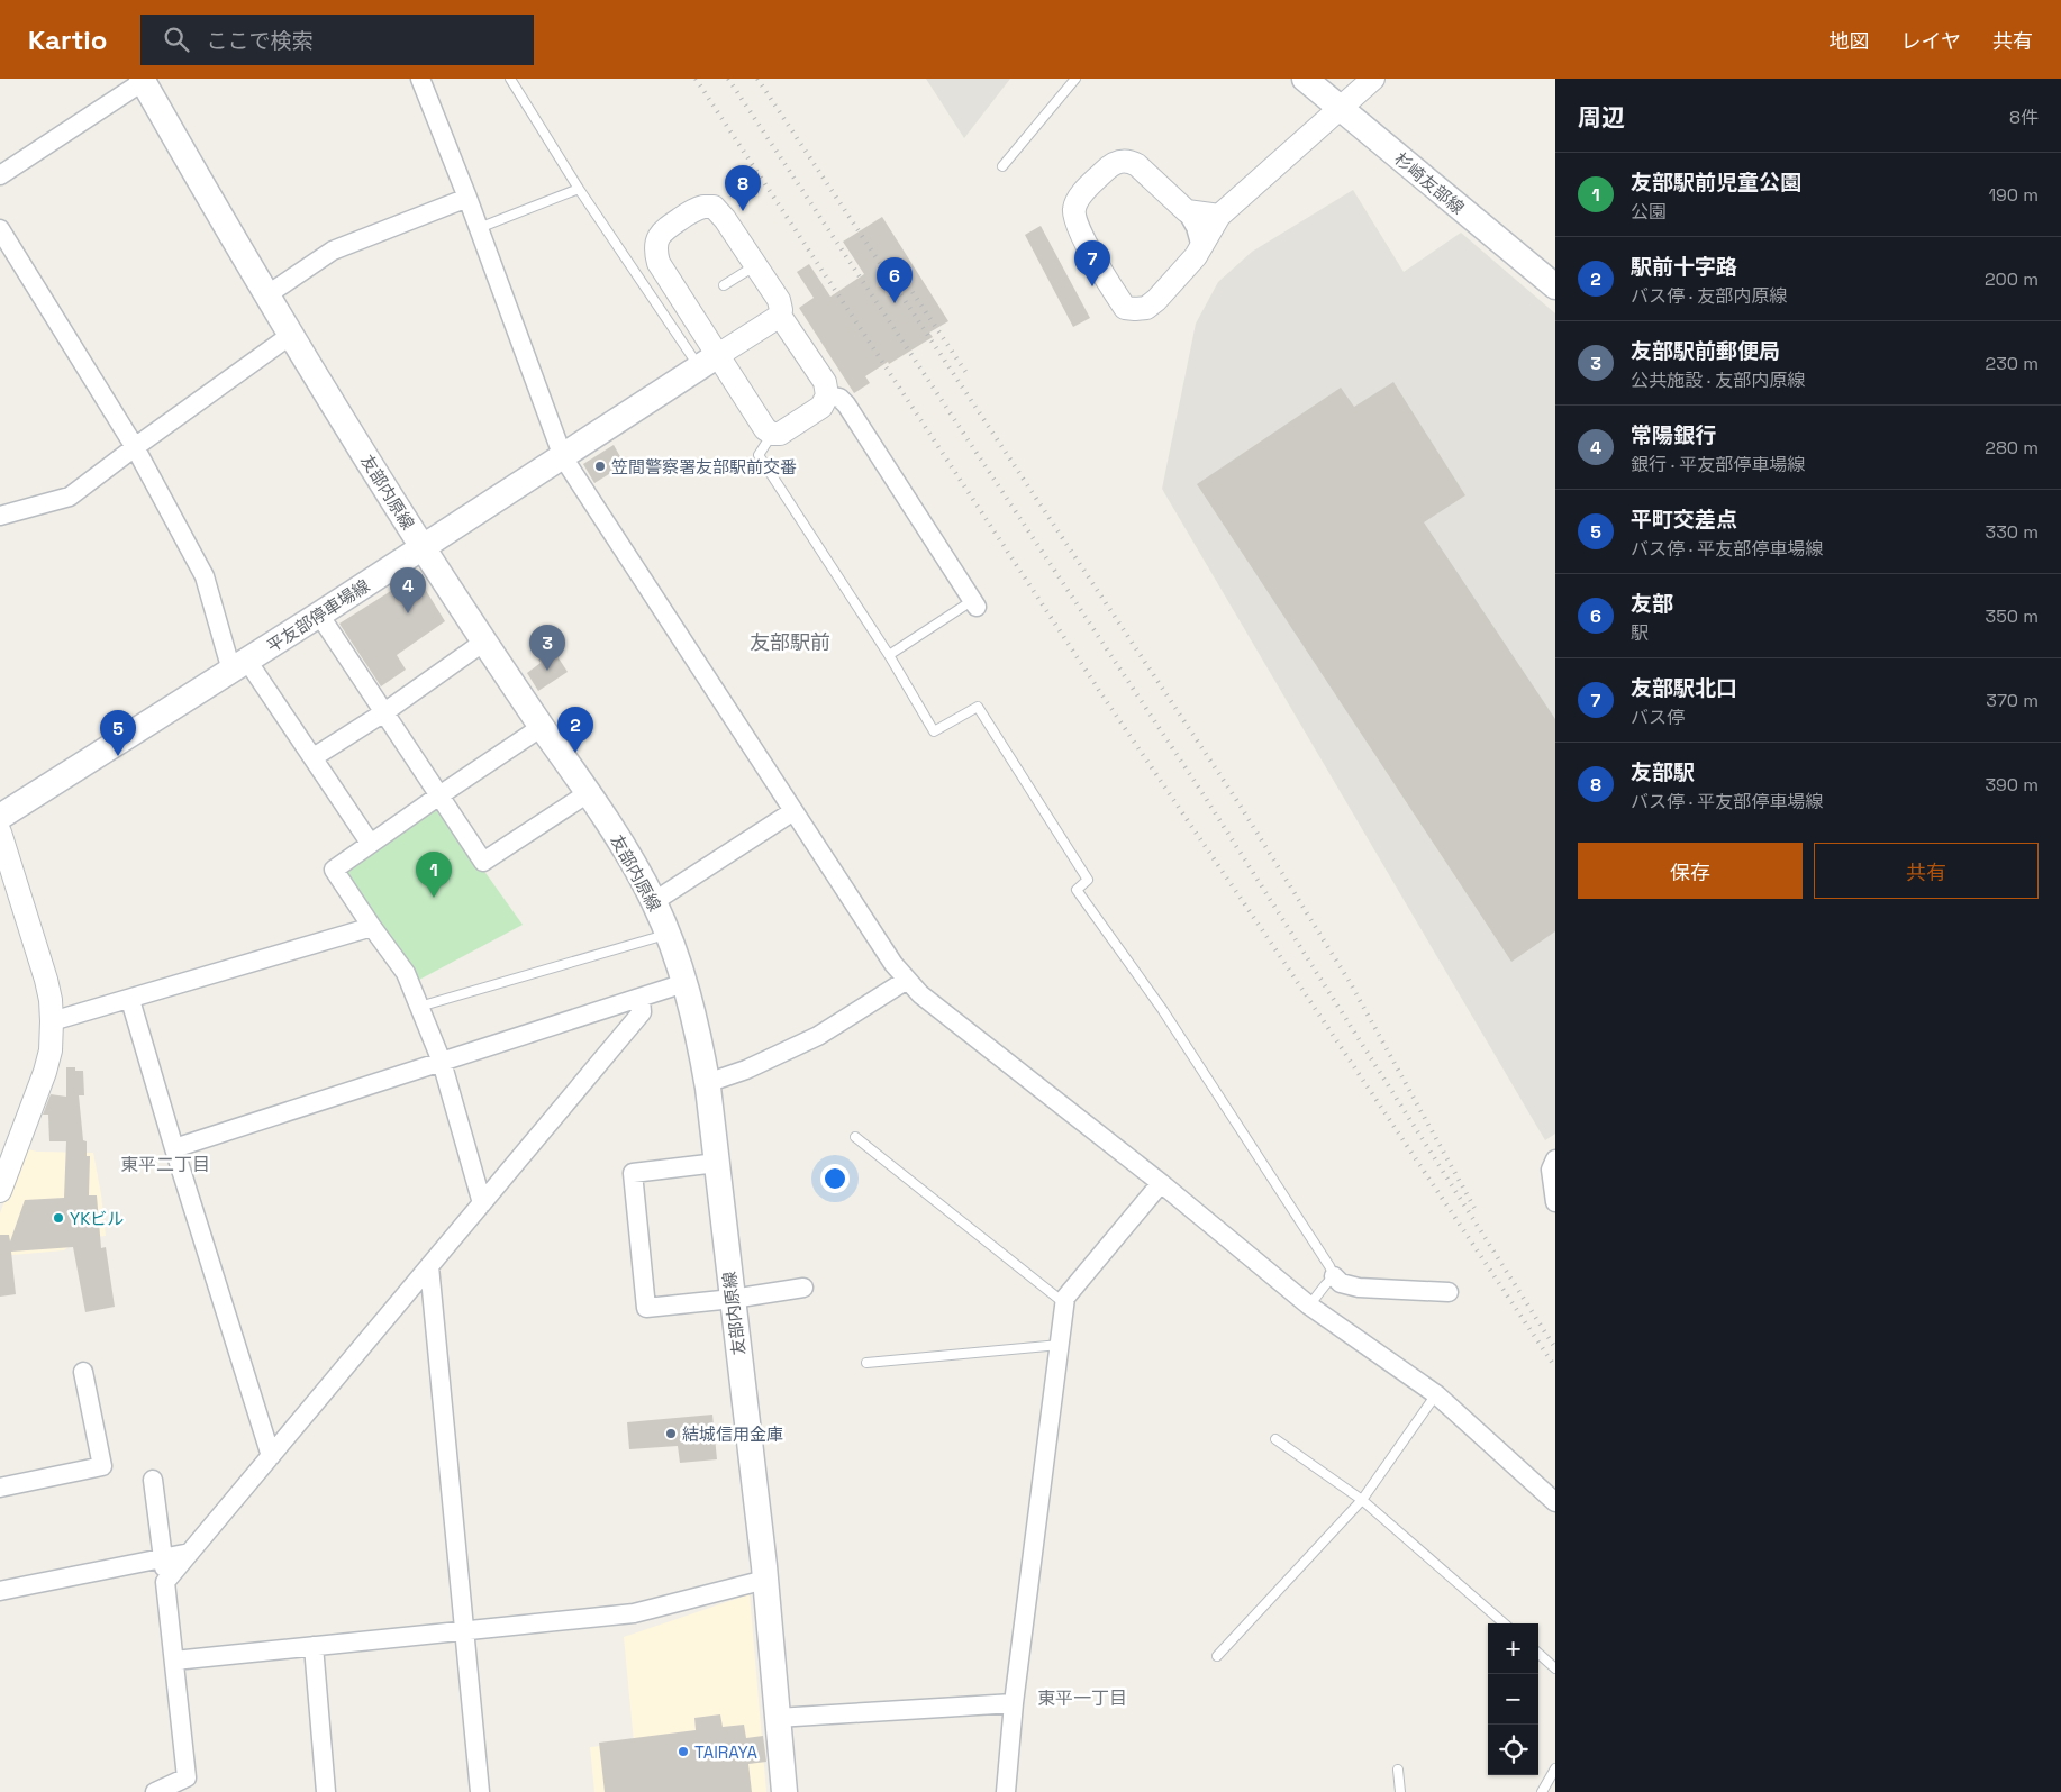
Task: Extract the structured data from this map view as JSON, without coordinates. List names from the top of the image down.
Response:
{
  "streets": {
    "main road": ["杉崎友部線", "友部内原線", "平友部停車場線"]
  },
  "crossings": [
    ["友部内原線", "平友部停車場線"]
  ],
  "districts": ["友部駅前", "東平二丁目", "東平一丁目"],
  "places": [
    "笠間警察署友部駅前交番",
    "YKビル",
    "結城信用金庫",
    "TAIRAYA"
  ],
  "page": {
    "header": "Kartio",
    "search": "ここで検索",
    "nav": ["地図", "レイヤ", "共有"],
    "heading": ["周辺", "8件"],
    "list": [
      {
        "mark": "1",
        "name": "友部駅前児童公園",
        "note": "公園",
        "value": "190 m"
      },
      {
        "mark": "2",
        "name": "駅前十字路",
        "note": "バス停 · 友部内原線",
        "value": "200 m"
      },
      {
        "mark": "3",
        "name": "友部駅前郵便局",
        "note": "公共施設 · 友部内原線",
        "value": "230 m"
      },
      {
        "mark": "4",
        "name": "常陽銀行",
        "note": "銀行 · 平友部停車場線",
        "value": "280 m"
      },
      {
        "mark": "5",
        "name": "平町交差点",
        "note": "バス停 · 平友部停車場線",
        "value": "330 m"
      },
      {
        "mark": "6",
        "name": "友部",
        "note": "駅",
        "value": "350 m"
      },
      {
        "mark": "7",
        "name": "友部駅北口",
        "note": "バス停",
        "value": "370 m"
      },
      {
        "mark": "8",
        "name": "友部駅",
        "note": "バス停 · 平友部停車場線",
        "value": "390 m"
      }
    ],
    "pins": [
      "8",
      "7",
      "6",
      "4",
      "3",
      "2",
      "5",
      "1"
    ],
    "buttons": ["保存", "共有"],
    "map_buttons": ["+", "−"]
  }
}
